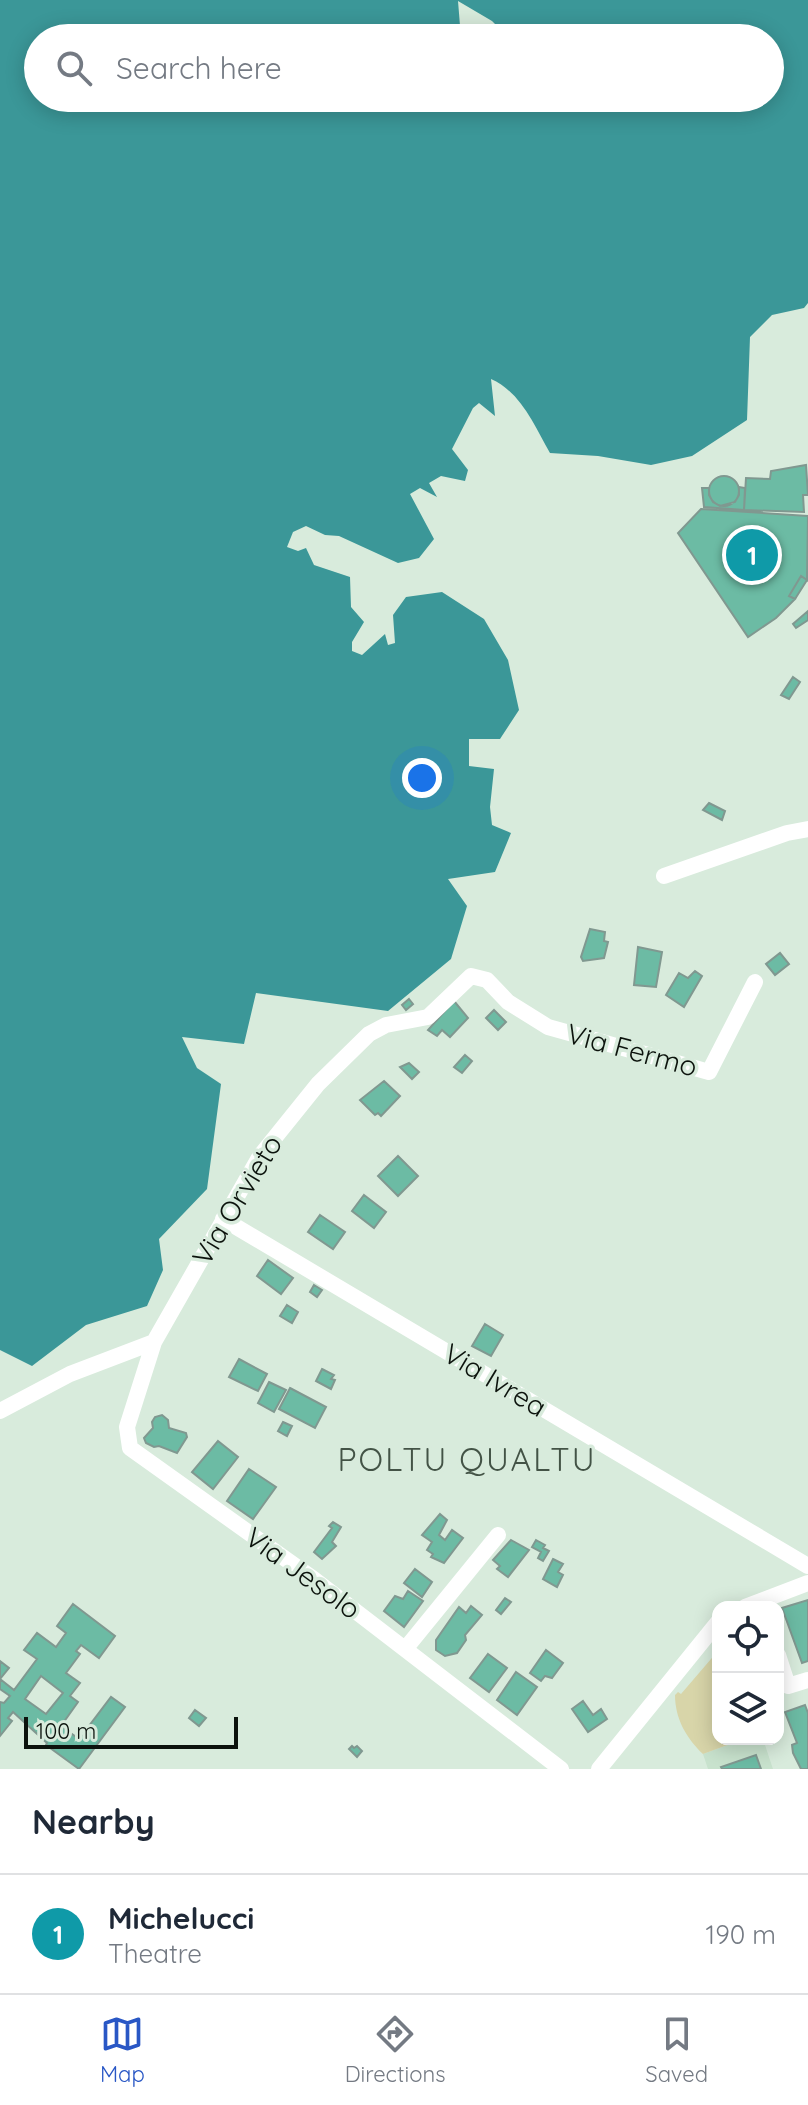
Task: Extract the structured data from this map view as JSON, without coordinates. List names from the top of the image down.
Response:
{
  "streets": {
    "street": [
      "Via Fermo",
      "Via Orvieto",
      "Via Ivrea",
      "Via Jesolo"
    ]
  },
  "crossings": [
    ["Via Fermo", "Via Orvieto"],
    ["Via Orvieto", "Via Ivrea"],
    ["Via Orvieto", "Via Jesolo"]
  ],
  "districts": ["POLTU QUALTU"],
  "scale_bar": "100 m",
  "page": {
    "search": "Search here",
    "pins": "1",
    "scale": "100 m",
    "heading": "Nearby",
    "list": [
      {
        "mark": "1",
        "name": "Michelucci",
        "note": "Theatre",
        "value": "190 m"
      }
    ],
    "nav": ["Map", "Directions", "Saved"]
  }
}
